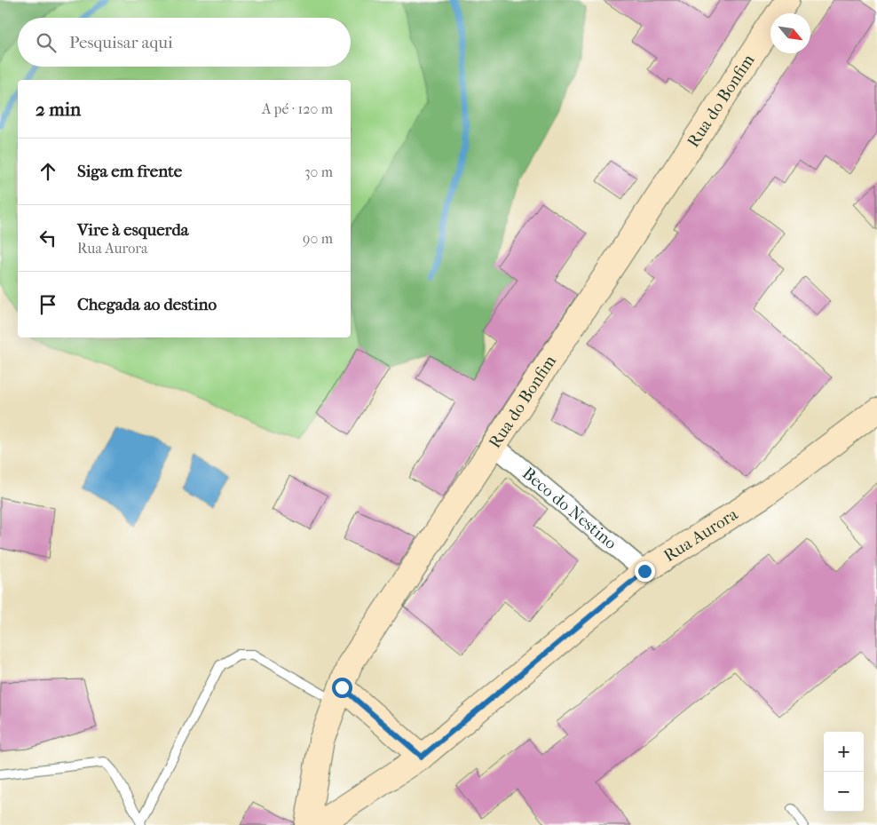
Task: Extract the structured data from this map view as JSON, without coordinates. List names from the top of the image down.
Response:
{
  "streets": {
    "main road": ["Rua do Bonfim", "Rua Aurora"],
    "street": ["Beco do Nestino"]
  },
  "crossings": [
    ["Rua do Bonfim", "Beco do Nestino"],
    ["Beco do Nestino", "Rua Aurora"]
  ],
  "north": "bottom right",
  "page": {
    "search": "Pesquisar aqui",
    "heading": ["2 min", "A pé · 120 m"],
    "list": [
      ["Siga em frente", "30 m"],
      ["Vire à esquerda", "Rua Aurora", "90 m"],
      "Chegada ao destino"
    ],
    "map_buttons": ["+", "−"]
  }
}
